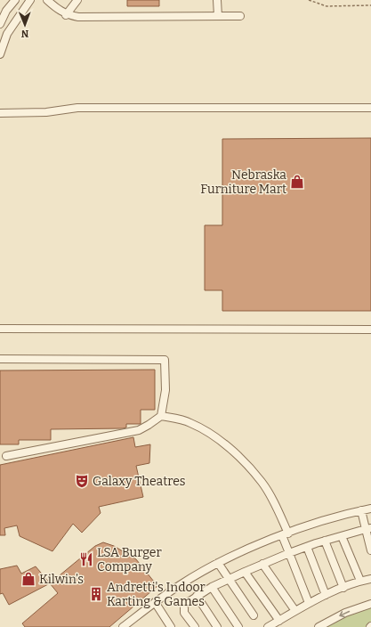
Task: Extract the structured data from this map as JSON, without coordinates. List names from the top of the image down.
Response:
{
  "places": {
    "shop": ["Nebraska Furniture Mart", "Kilwin’s"],
    "theatre": ["Galaxy Theatres"],
    "restaurant": ["LSA Burger Company"],
    "building": ["Andretti's Indoor Karting & Games"]
  },
  "north": "bottom"
}
